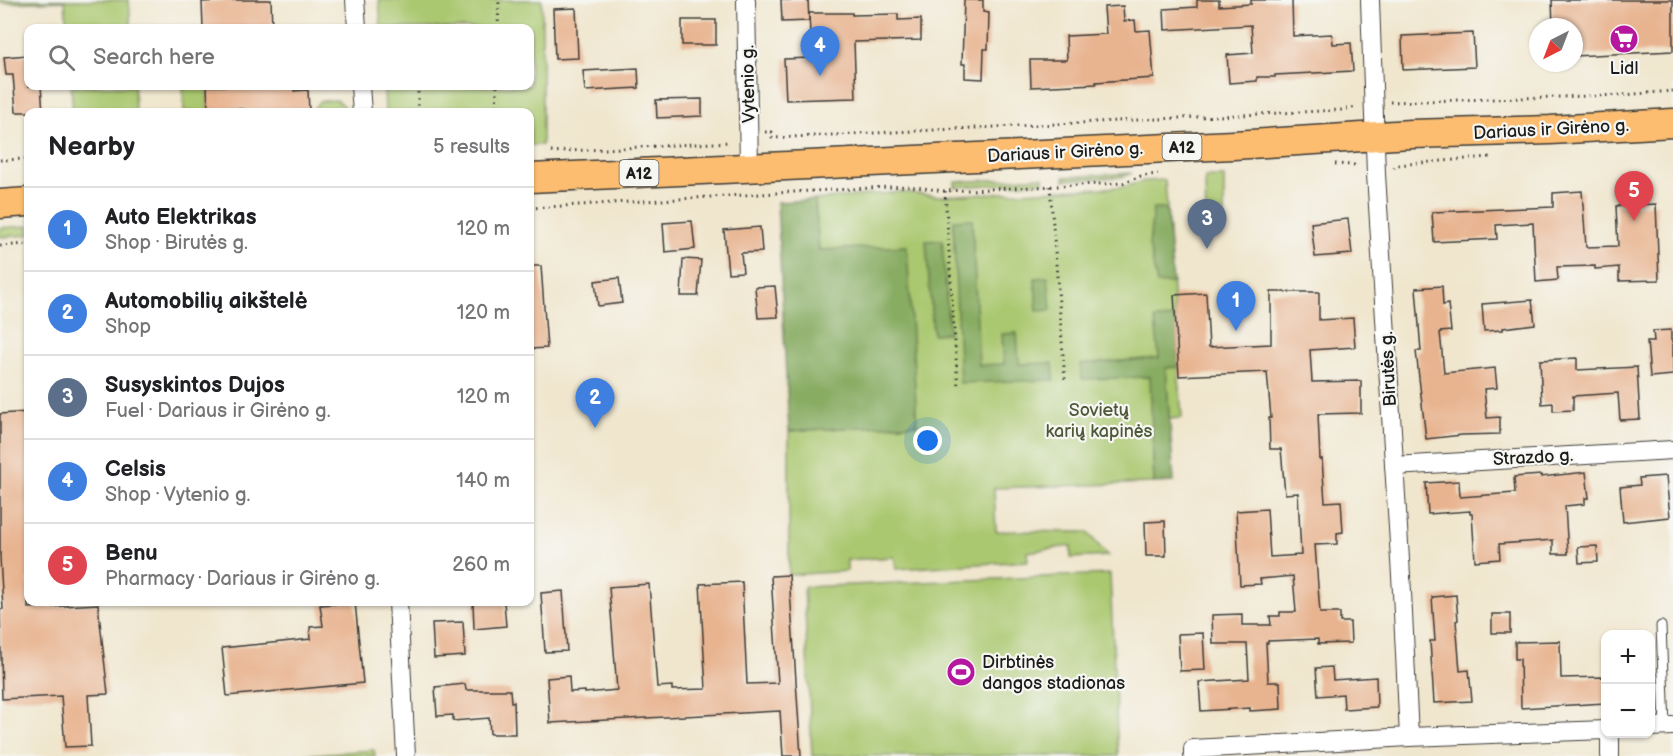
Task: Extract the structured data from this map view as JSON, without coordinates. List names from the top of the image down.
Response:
{
  "streets": {
    "highway": ["Dariaus ir Girėno g.", "A12"],
    "street": ["Vytenio g.", "Birutės g.", "Strazdo g."]
  },
  "crossings": [
    ["Vytenio g.", "Dariaus ir Girėno g."],
    ["Dariaus ir Girėno g.", "Birutės g."],
    ["Birutės g.", "Strazdo g."]
  ],
  "parks": ["Sovietų karių kapinės"],
  "places": {
    "supermarket": ["Lidl"],
    "sports": ["Dirbtinės dangos stadionas"]
  },
  "north": "bottom left",
  "page": {
    "search": "Search here",
    "pins": [
      "4",
      "5",
      "3",
      "1",
      "2"
    ],
    "heading": ["Nearby", "5 results"],
    "list": [
      {
        "mark": "1",
        "name": "Auto Elektrikas",
        "note": "Shop · Birutės g.",
        "value": "120 m"
      },
      {
        "mark": "2",
        "name": "Automobilių aikštelė",
        "note": "Shop",
        "value": "120 m"
      },
      {
        "mark": "3",
        "name": "Susyskintos Dujos",
        "note": "Fuel · Dariaus ir Girėno g.",
        "value": "120 m"
      },
      {
        "mark": "4",
        "name": "Celsis",
        "note": "Shop · Vytenio g.",
        "value": "140 m"
      },
      {
        "mark": "5",
        "name": "Benu",
        "note": "Pharmacy · Dariaus ir Girėno g.",
        "value": "260 m"
      }
    ],
    "map_buttons": ["+", "−"]
  }
}
